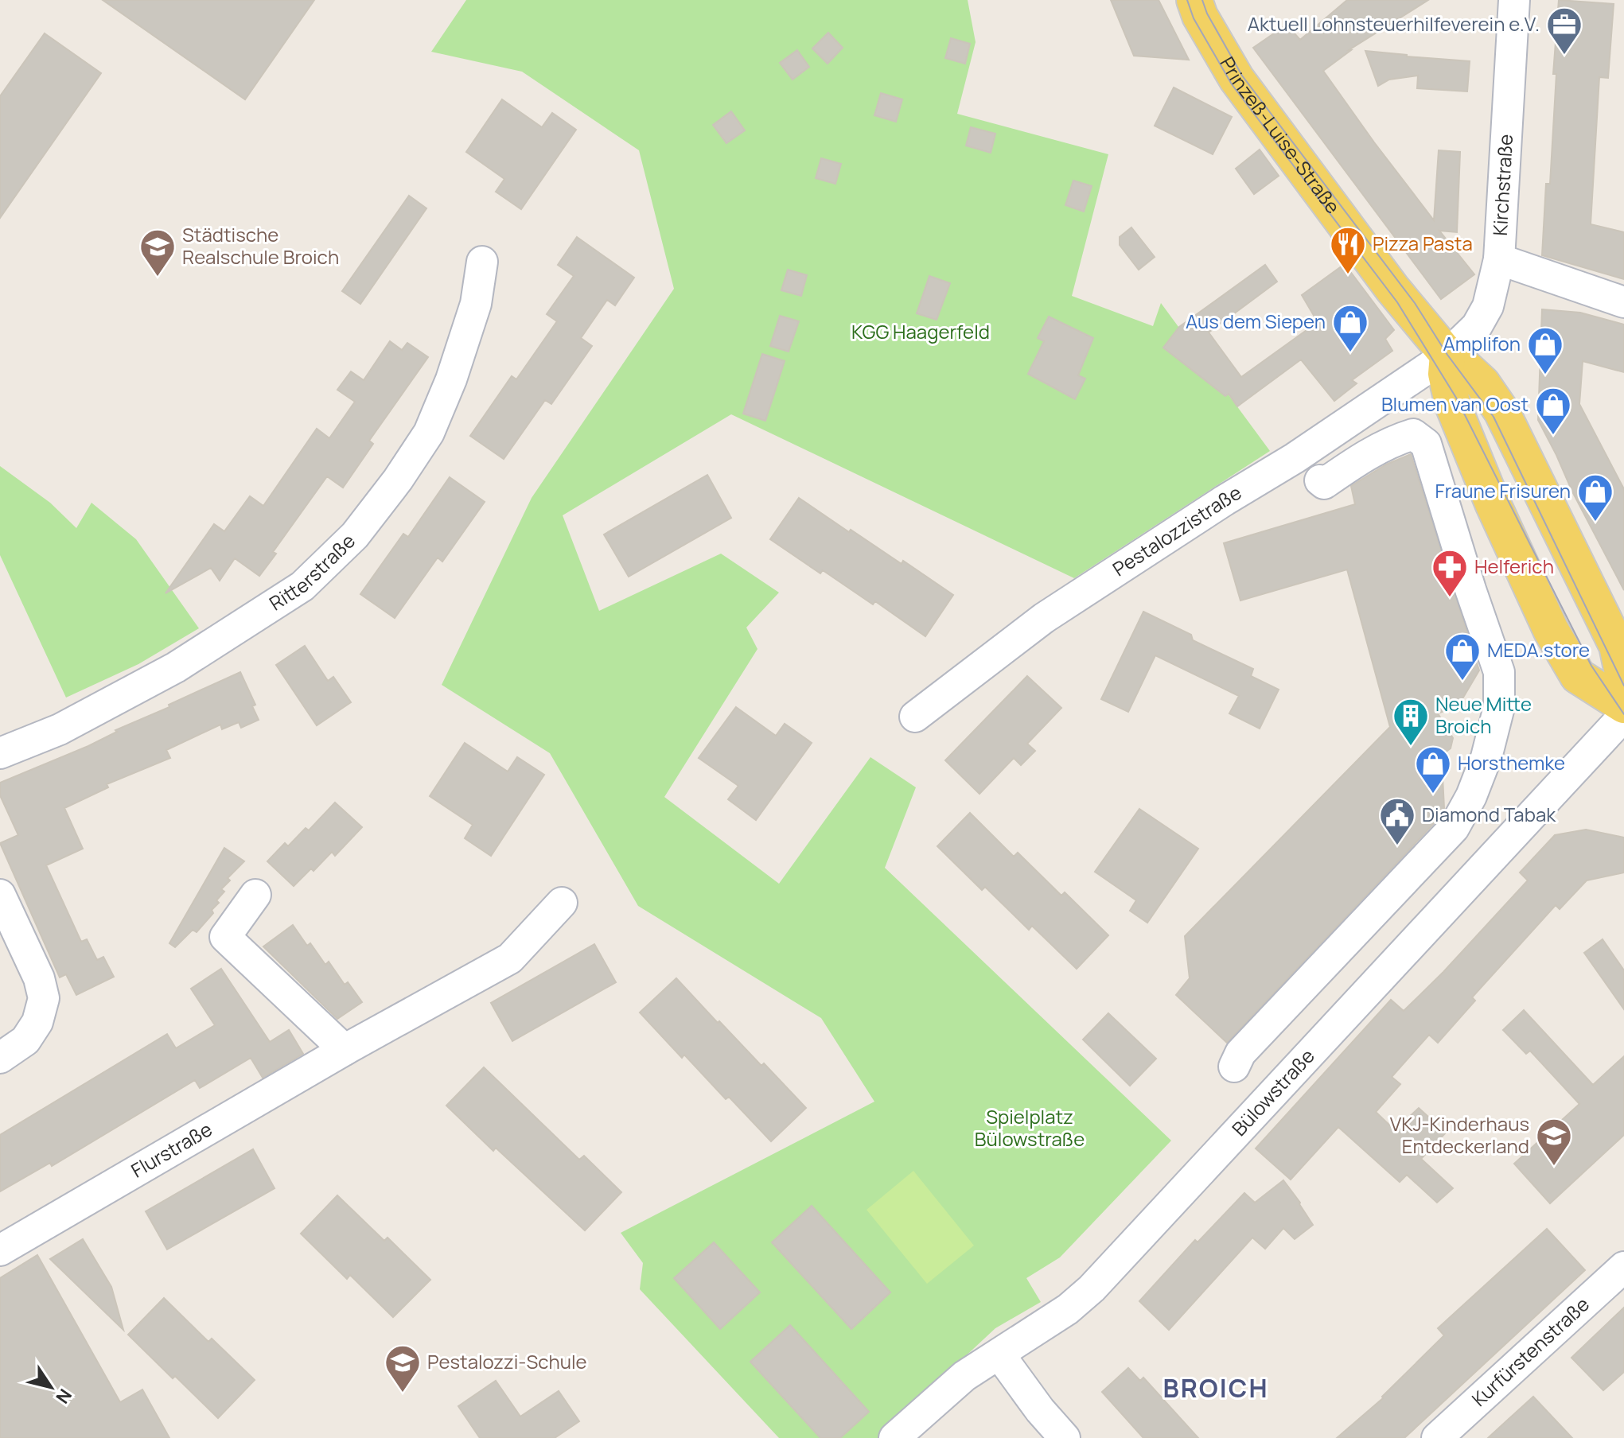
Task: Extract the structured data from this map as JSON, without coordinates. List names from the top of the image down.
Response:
{
  "streets": {
    "main road": ["Prinzeß-Luise-Straße"],
    "street": [
      "Kirchstraße",
      "Pestalozzistraße",
      "Ritterstraße",
      "Bülowstraße",
      "Flurstraße",
      "Kurfürstenstraße"
    ]
  },
  "crossings": [
    ["Prinzeß-Luise-Straße", "Kirchstraße"],
    ["Prinzeß-Luise-Straße", "Pestalozzistraße"],
    ["Kirchstraße", "Pestalozzistraße"]
  ],
  "districts": ["BROICH"],
  "parks": ["KGG Haagerfeld", "Spielplatz Bülowstraße"],
  "places": {
    "office": ["Aktuell Lohnsteuerhilfeverein e.V."],
    "restaurant": ["Pizza Pasta"],
    "school or university": ["Städtische Realschule Broich", "VKJ-Kinderhaus Entdeckerland", "Pestalozzi-Schule"],
    "shop": [
      "Aus dem Siepen",
      "Amplifon",
      "Blumen van Oost",
      "Fraune Frisuren",
      "MEDA.store",
      "Horsthemke"
    ],
    "pharmacy": ["Helferich"],
    "building": ["Neue Mitte Broich"],
    "public building": ["Diamond Tabak"]
  },
  "north": "bottom right"
}
